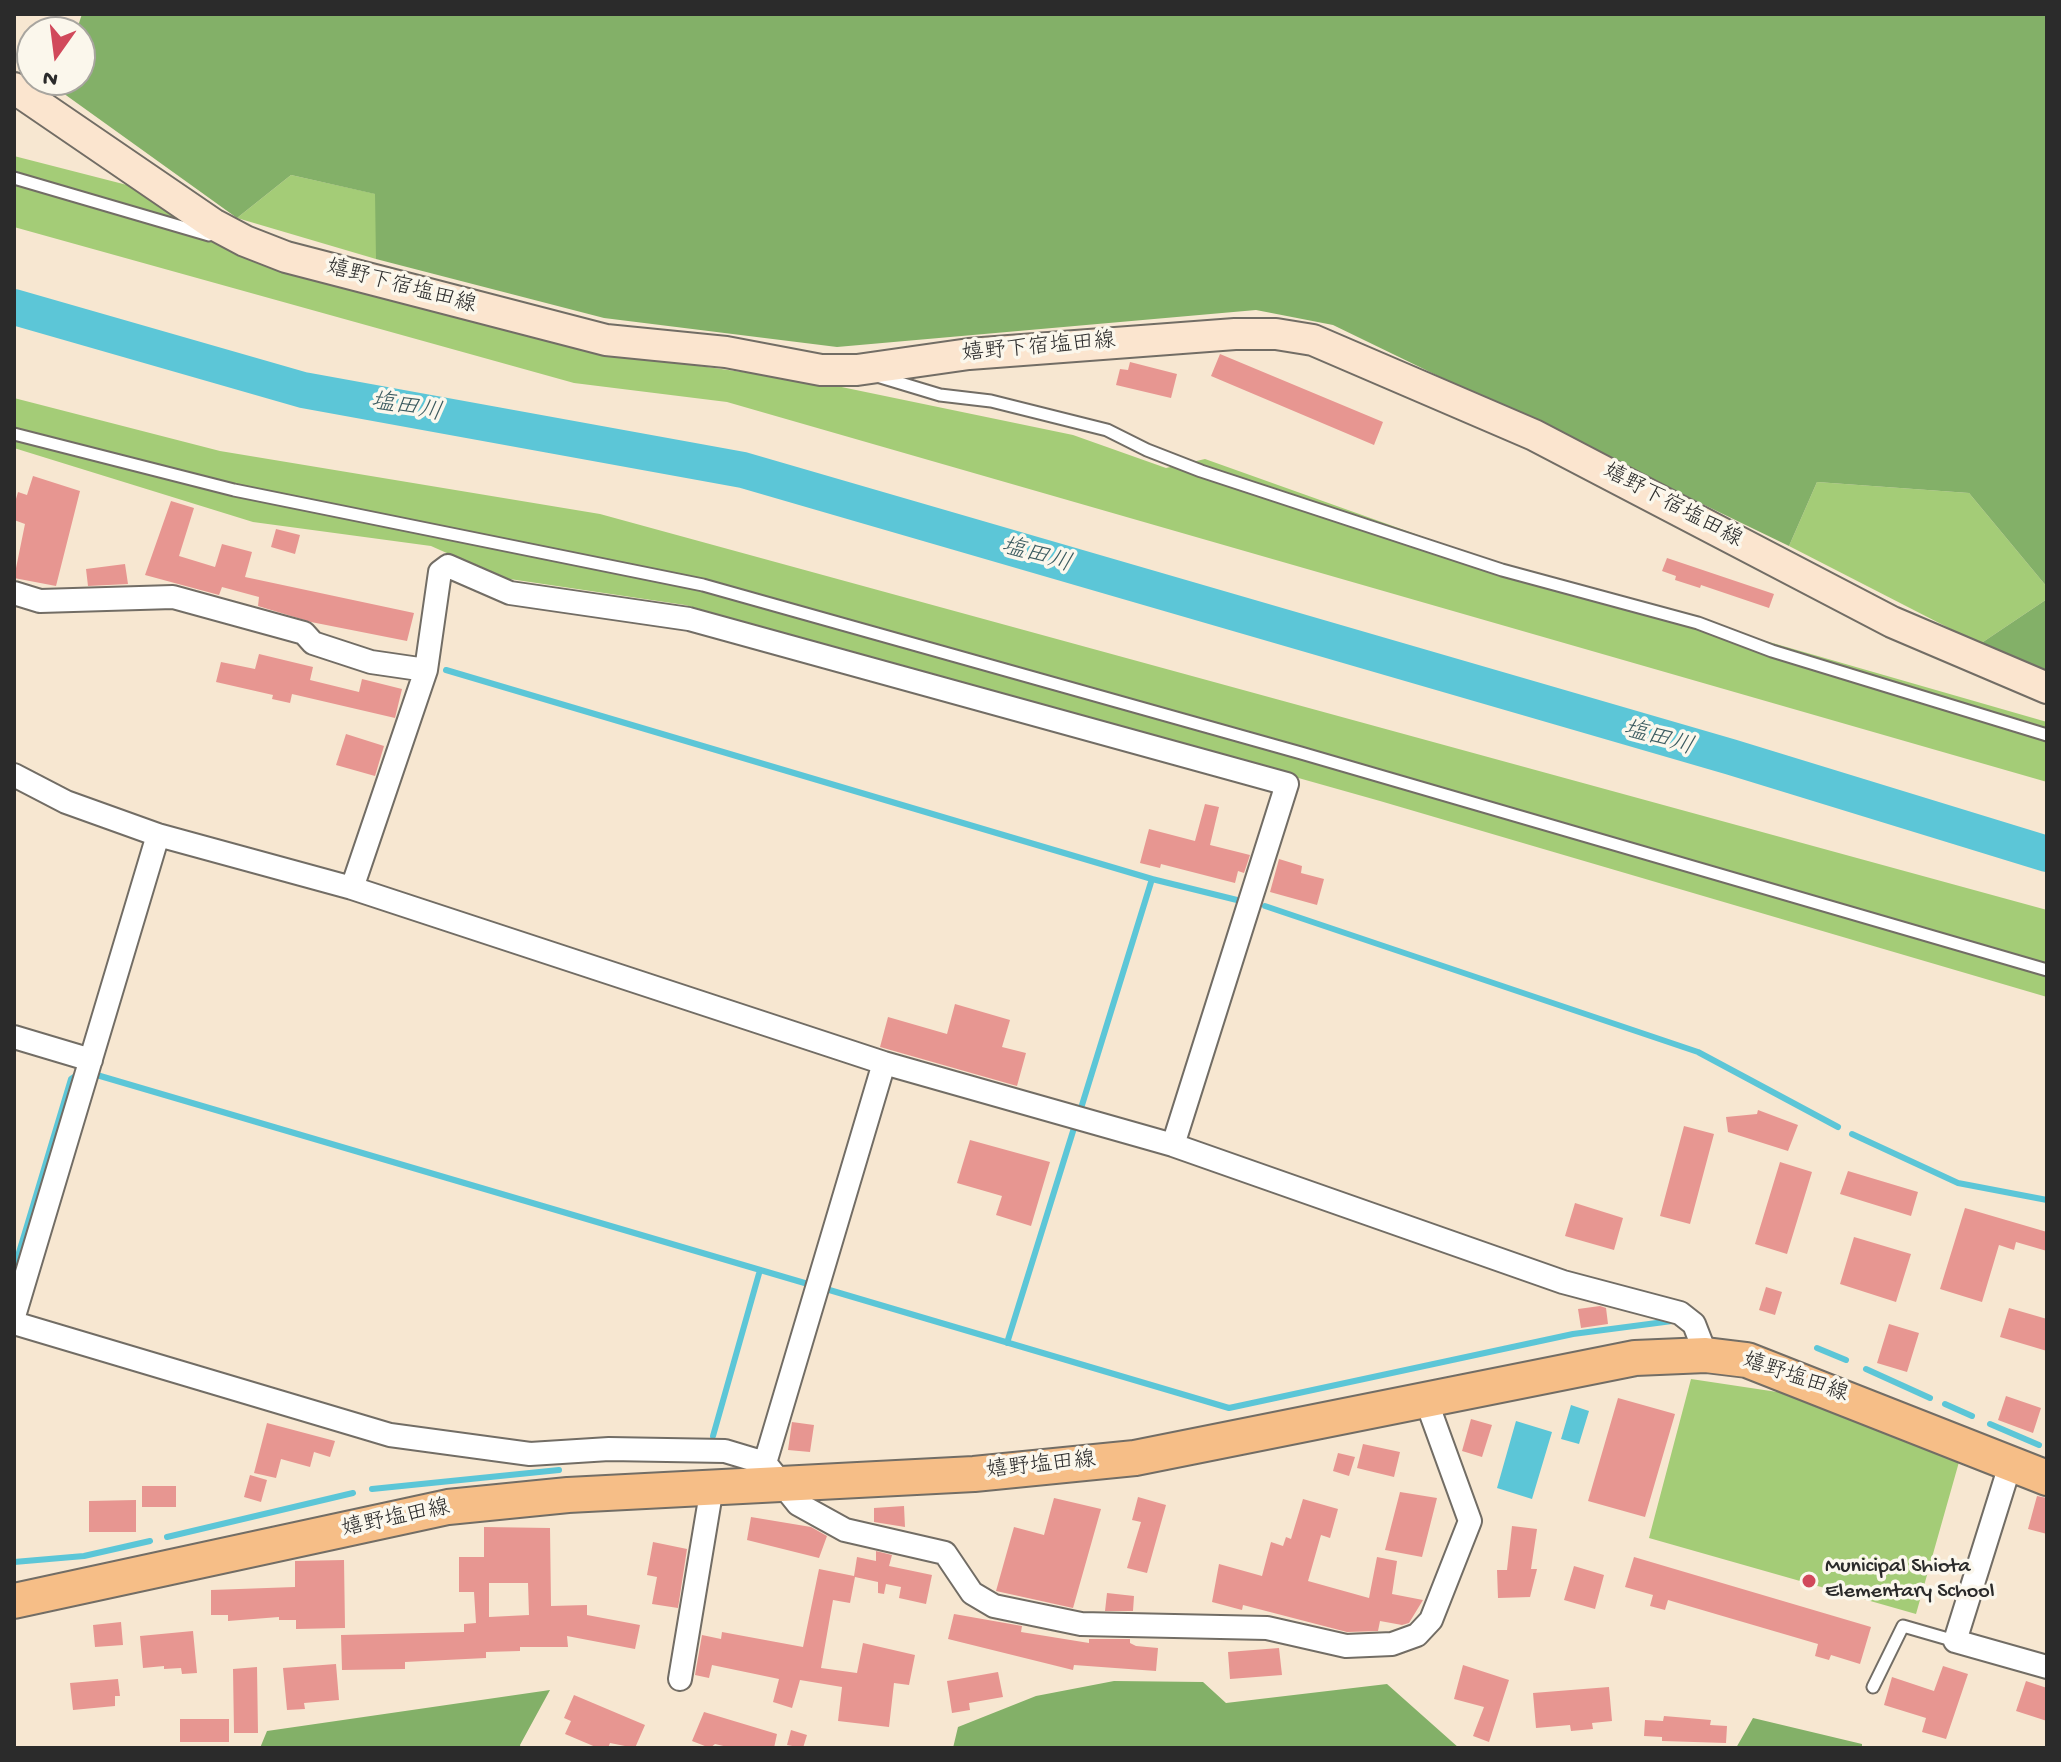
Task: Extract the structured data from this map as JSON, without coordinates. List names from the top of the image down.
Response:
{
  "streets": {
    "main road": ["嬉野下宿塩田線", "嬉野塩田線"]
  },
  "water": ["塩田川"],
  "places": ["Municipal Shiota Elementary School"],
  "north": "bottom"
}
